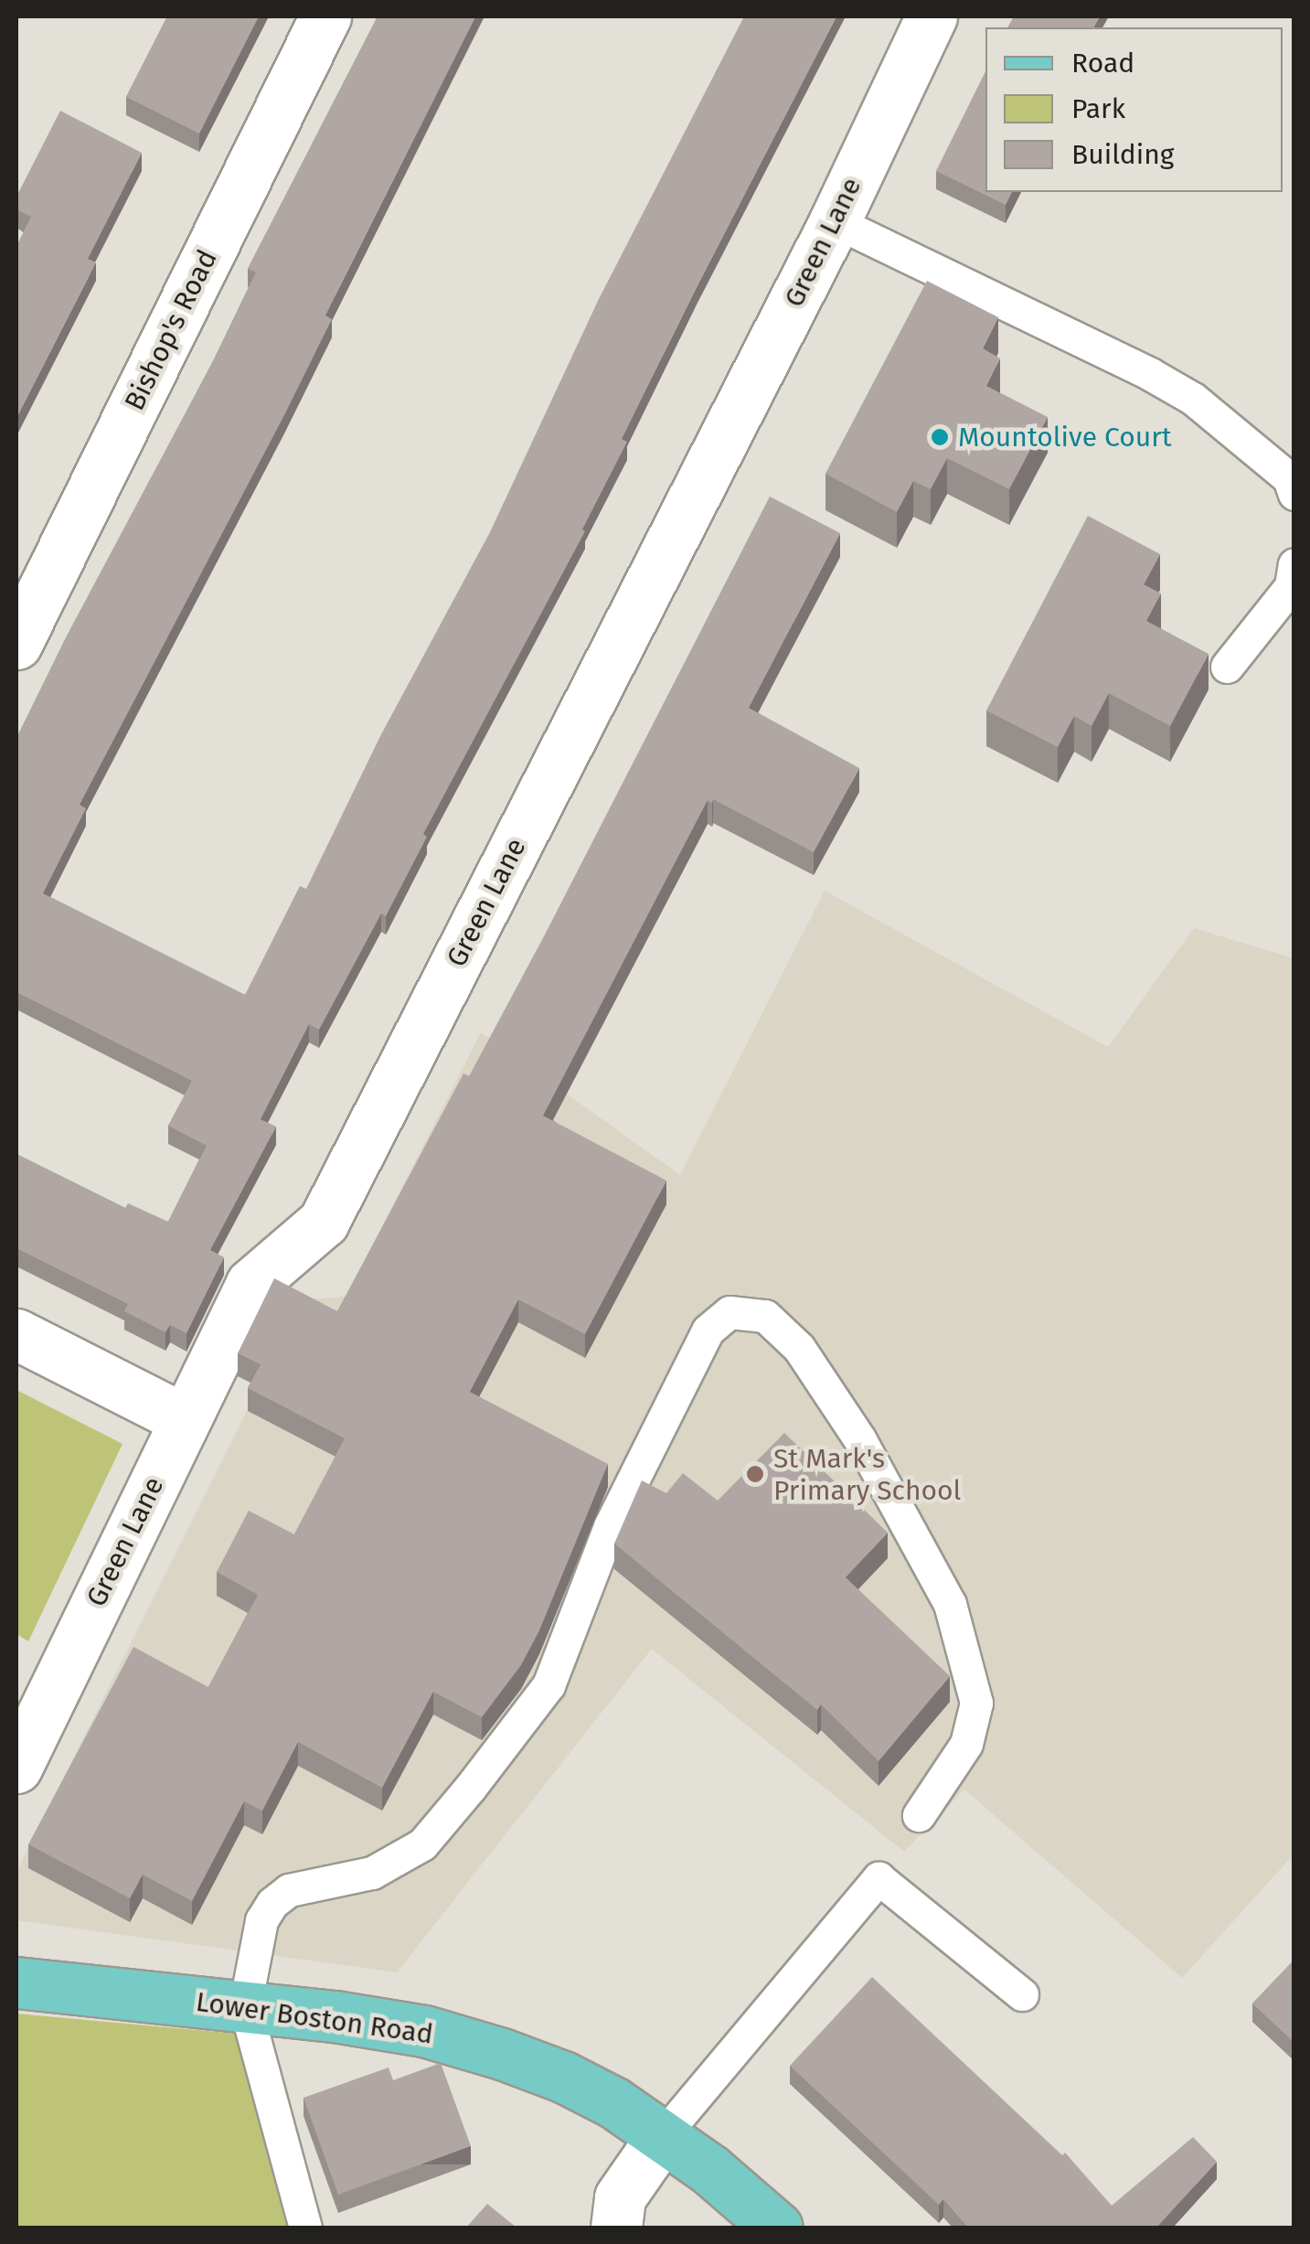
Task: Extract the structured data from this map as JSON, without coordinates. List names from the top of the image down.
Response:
{
  "streets": {
    "main road": ["Lower Boston Road"],
    "street": ["Green Lane", "Bishop's Road"]
  },
  "places": ["Mountolive Court", "St Mark's Primary School"],
  "legend": ["Road", "Park", "Building"]
}
